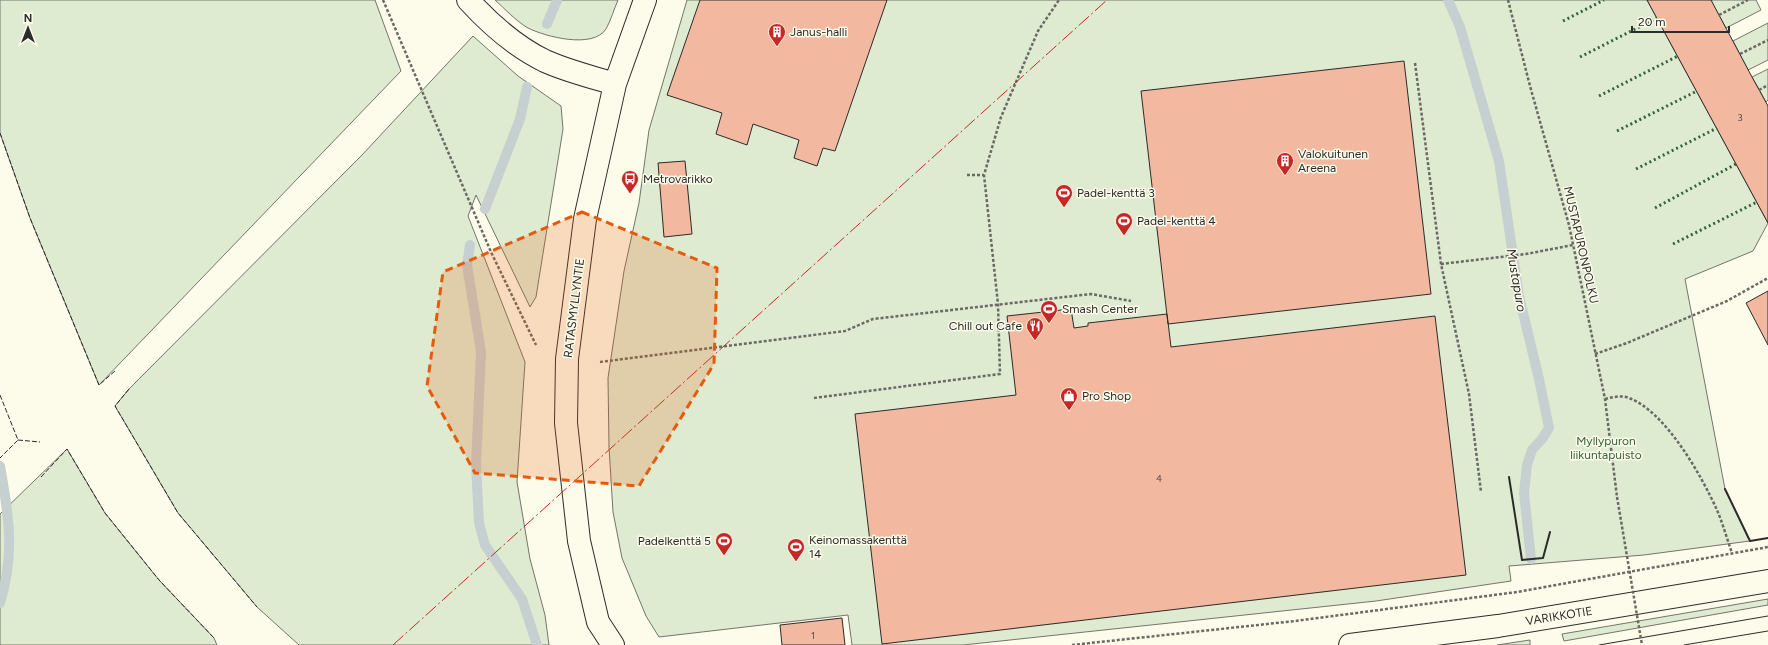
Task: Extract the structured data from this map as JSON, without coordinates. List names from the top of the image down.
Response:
{
  "streets": {
    "street": ["RATASMYLLYNTIE", "VARIKKOTIE"],
    "path": ["MUSTAPURONPOLKU"]
  },
  "water": ["Mustapuro"],
  "parks": ["Myllypuron liikuntapuisto"],
  "places": {
    "building": ["Janus-halli", "Valokuitunen Areena"],
    "bus stop": ["Metrovarikko"],
    "sports": [
      "Padel-kenttä 3",
      "Padel-kenttä 4",
      "Smash Center",
      "Padelkenttä 5",
      "Keinomassakenttä 14"
    ],
    "restaurant": ["Chill out Cafe"],
    "shop": ["Pro Shop"]
  },
  "house_numbers": ["3", "4", "1"],
  "scale_bar": "20 m",
  "north": "top"
}
